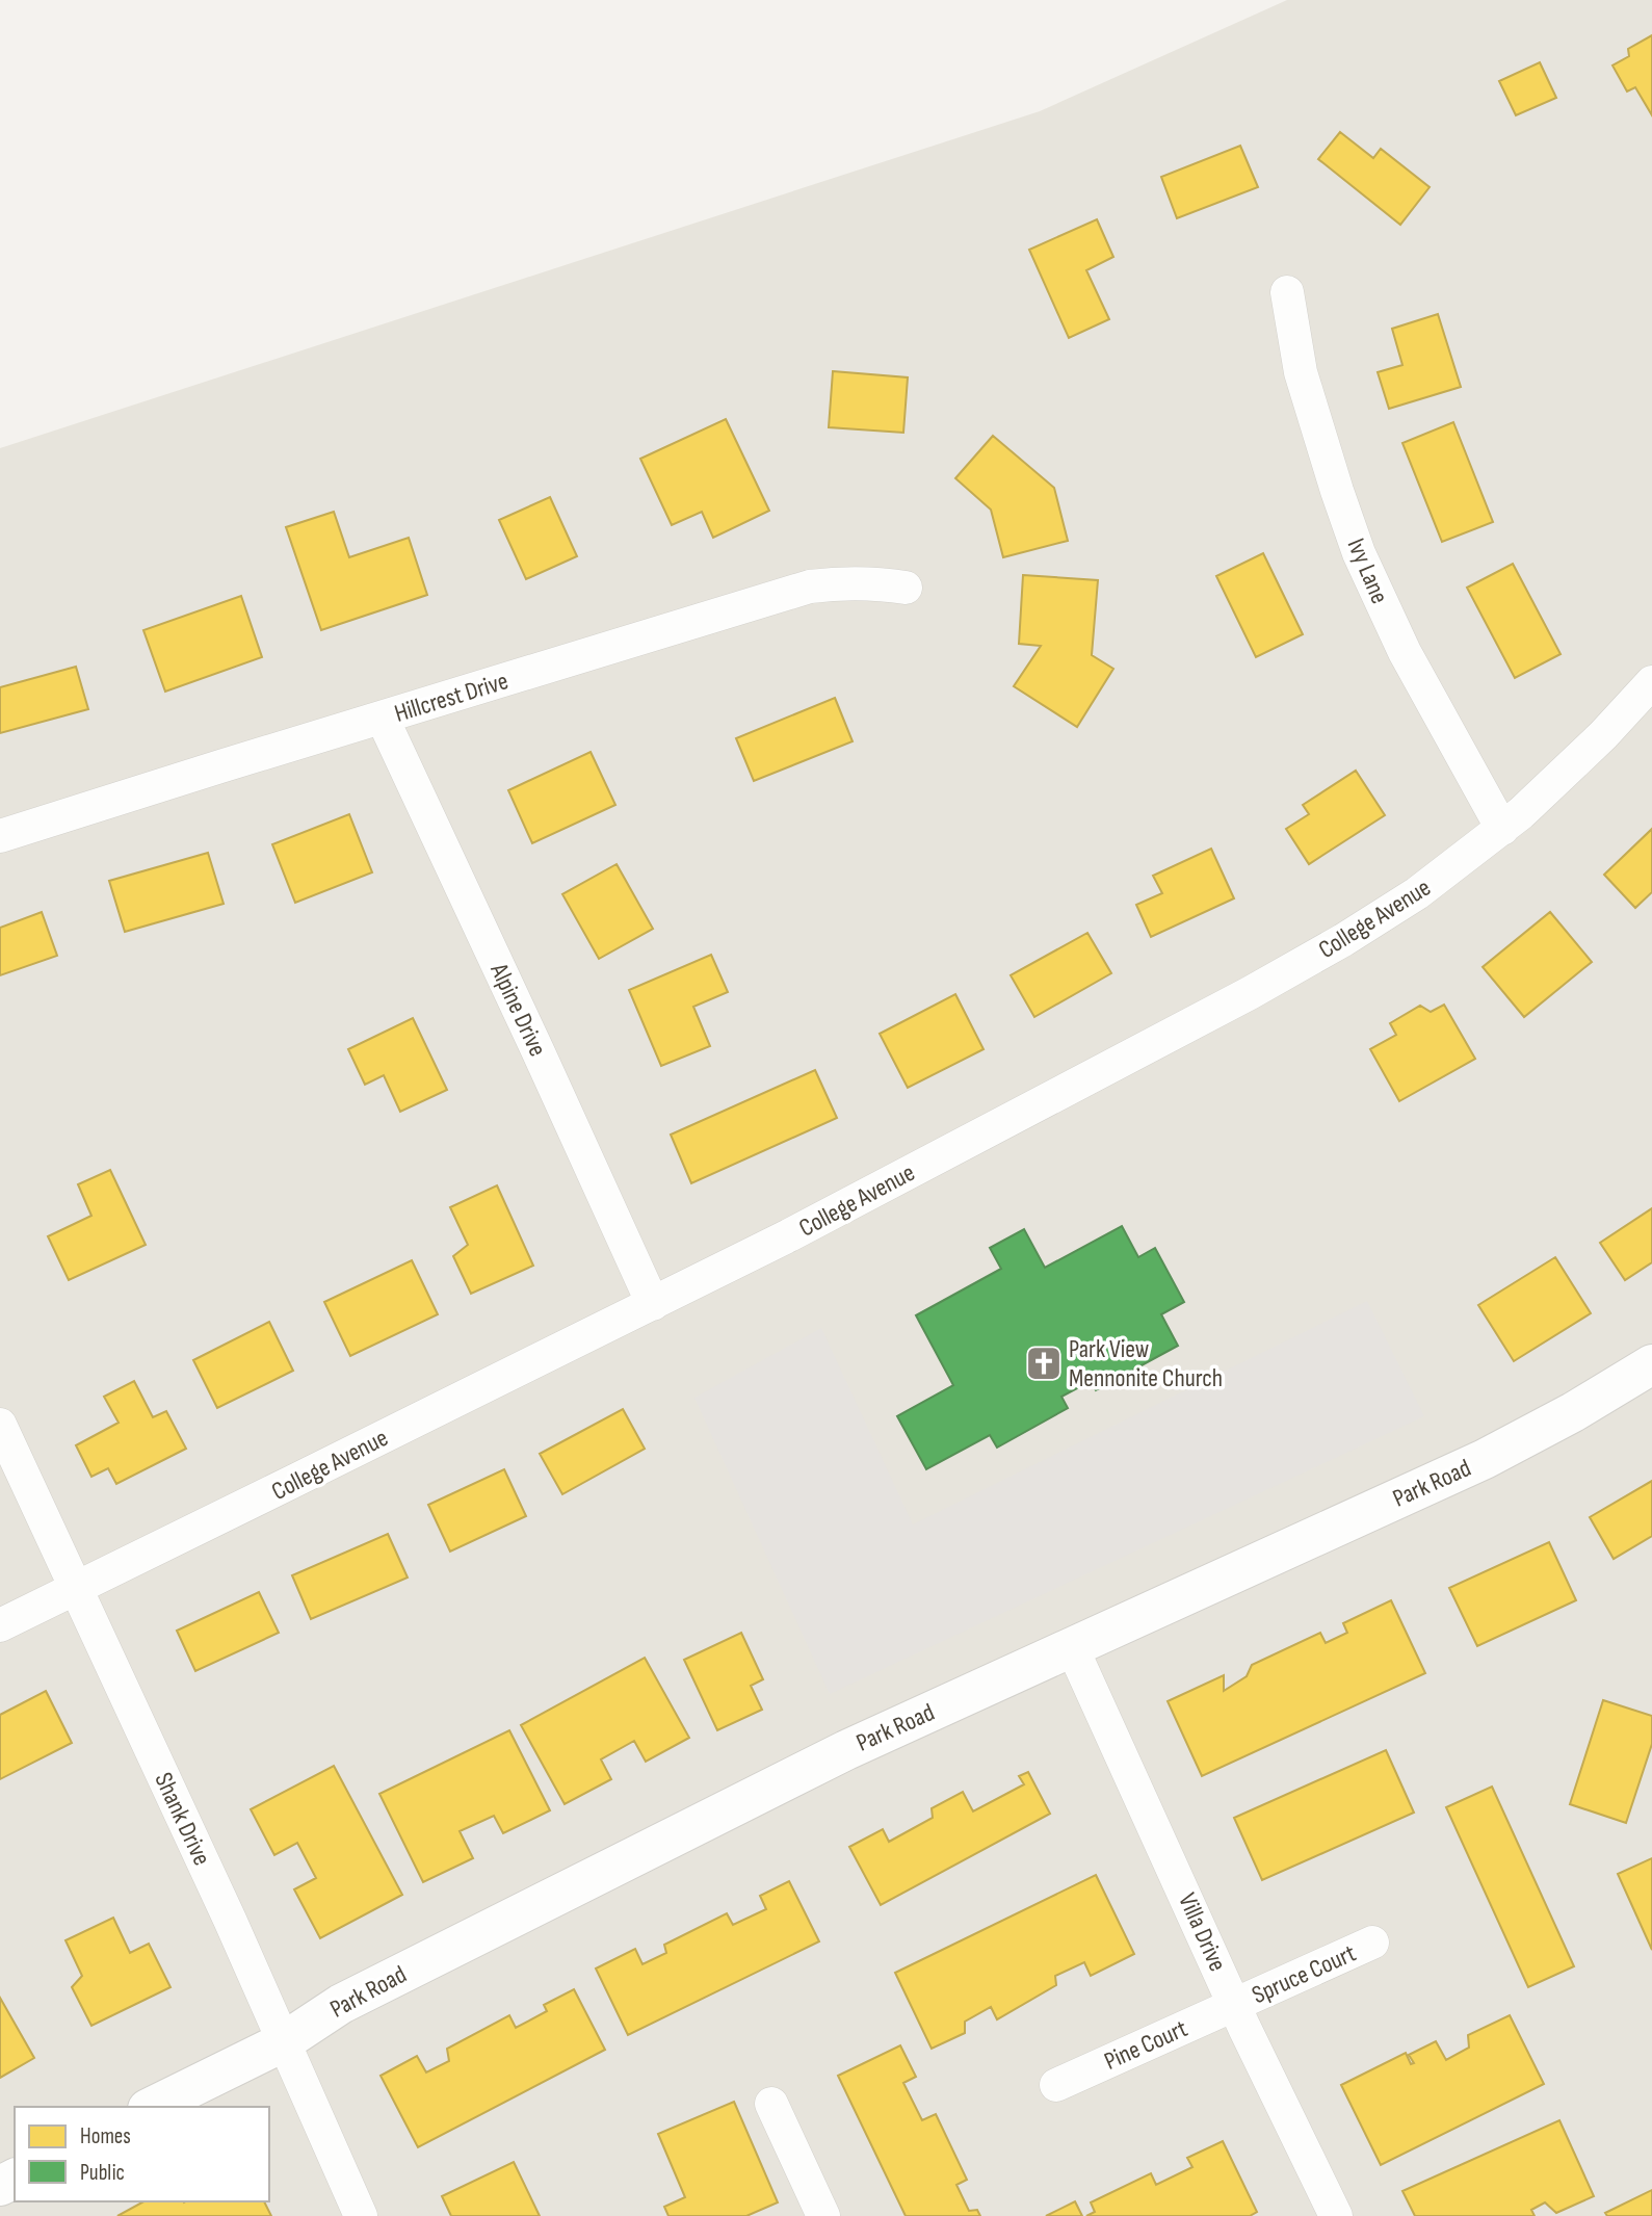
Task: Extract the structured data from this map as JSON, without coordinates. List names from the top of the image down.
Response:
{
  "streets": {
    "street": [
      "Ivy Lane",
      "Hillcrest Drive",
      "College Avenue",
      "Alpine Drive",
      "Park Road",
      "Shank Drive",
      "Villa Drive",
      "Spruce Court",
      "Pine Court"
    ]
  },
  "crossings": [
    ["Ivy Lane", "College Avenue"],
    ["Hillcrest Drive", "Alpine Drive"],
    ["College Avenue", "Alpine Drive"],
    ["College Avenue", "Shank Drive"],
    ["Park Road", "Shank Drive"],
    ["Park Road", "Villa Drive"],
    ["Villa Drive", "Spruce Court"],
    ["Villa Drive", "Pine Court"],
    ["Spruce Court", "Pine Court"]
  ],
  "places": {
    "church": ["Park View Mennonite Church"]
  },
  "legend": ["Homes", "Public"]
}
